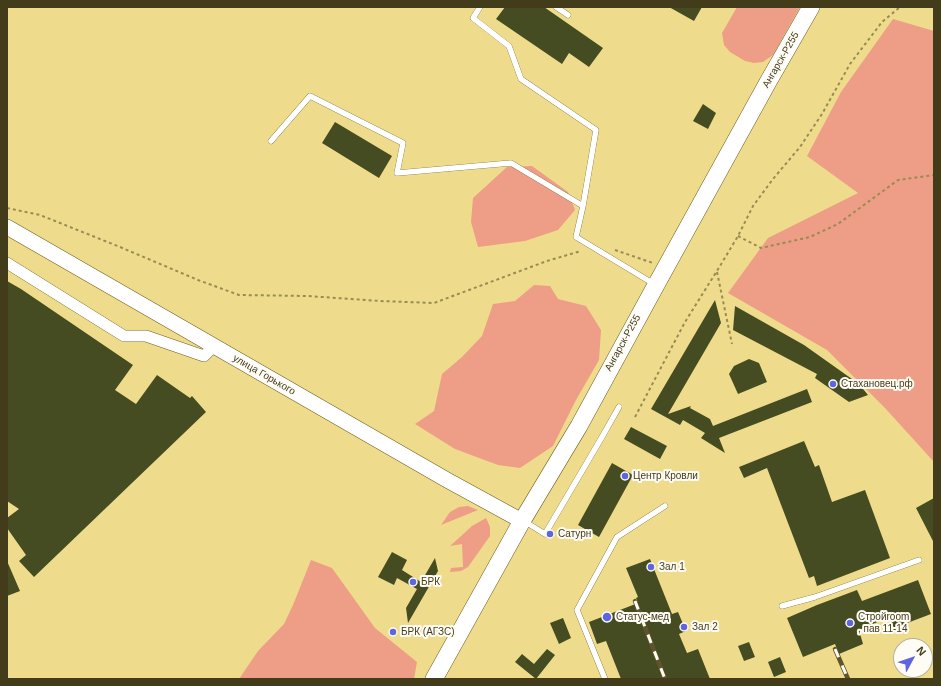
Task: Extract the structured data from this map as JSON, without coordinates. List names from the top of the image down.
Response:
{
  "streets": {
    "main road": ["Ангарск-Р255"],
    "street": ["улица Горького"]
  },
  "crossings": [
    ["Ангарск-Р255", "улица Горького"]
  ],
  "places": [
    "Стахановец.рф",
    "Центр Кровли",
    "Сатурн",
    "Зал 1",
    "БРК",
    "Статус-мед",
    "Стройroom , пав 11-14",
    "Зал 2",
    "БРК (АГЗС)"
  ],
  "north": "top right"
}
